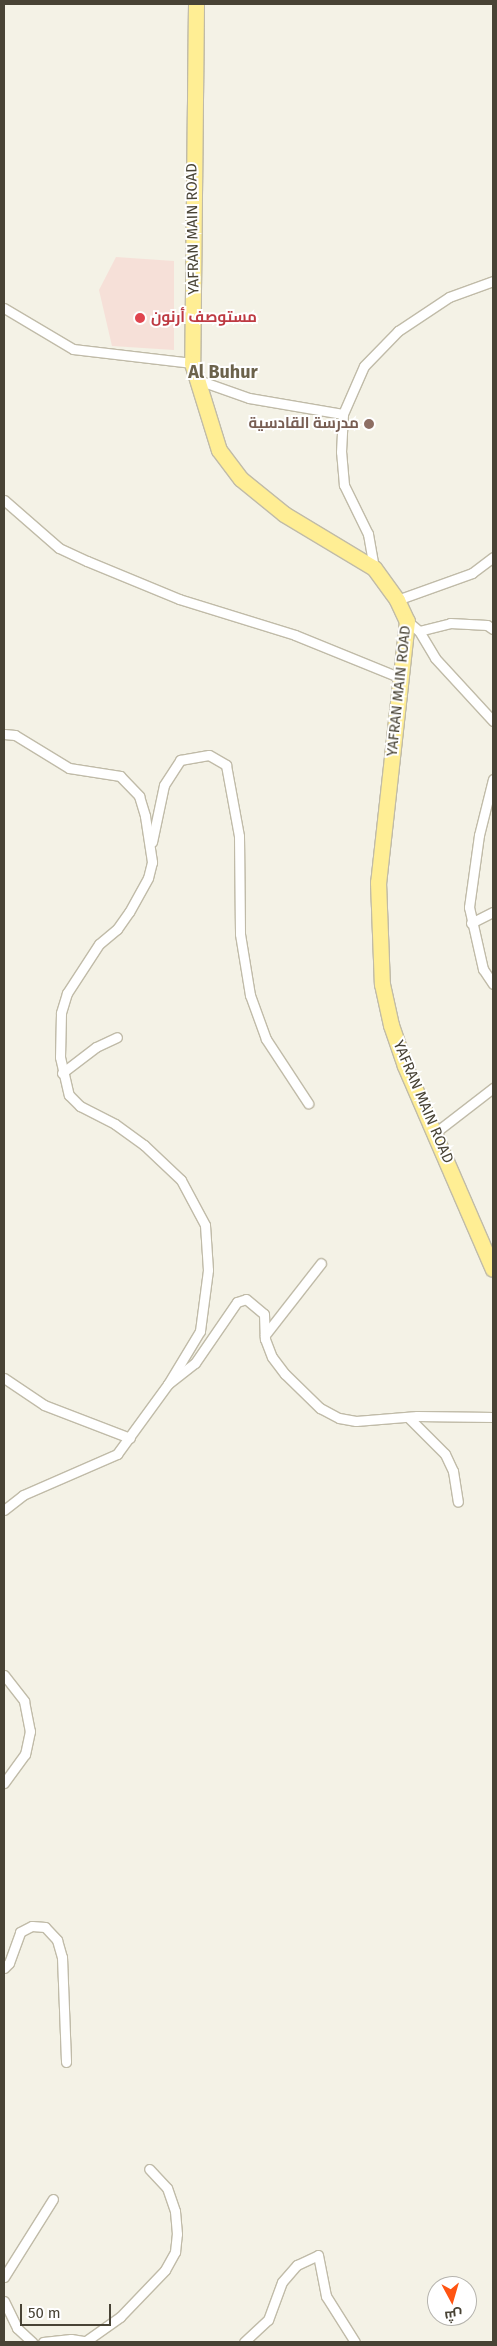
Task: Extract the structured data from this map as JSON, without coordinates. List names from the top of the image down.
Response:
{
  "streets": {
    "main road": ["YAFRAN MAIN ROAD"]
  },
  "districts": ["Al Buhur"],
  "places": ["مستوصف أرنون", "مدرسة القادسية"],
  "scale_bar": "50 m",
  "north": "bottom"
}
